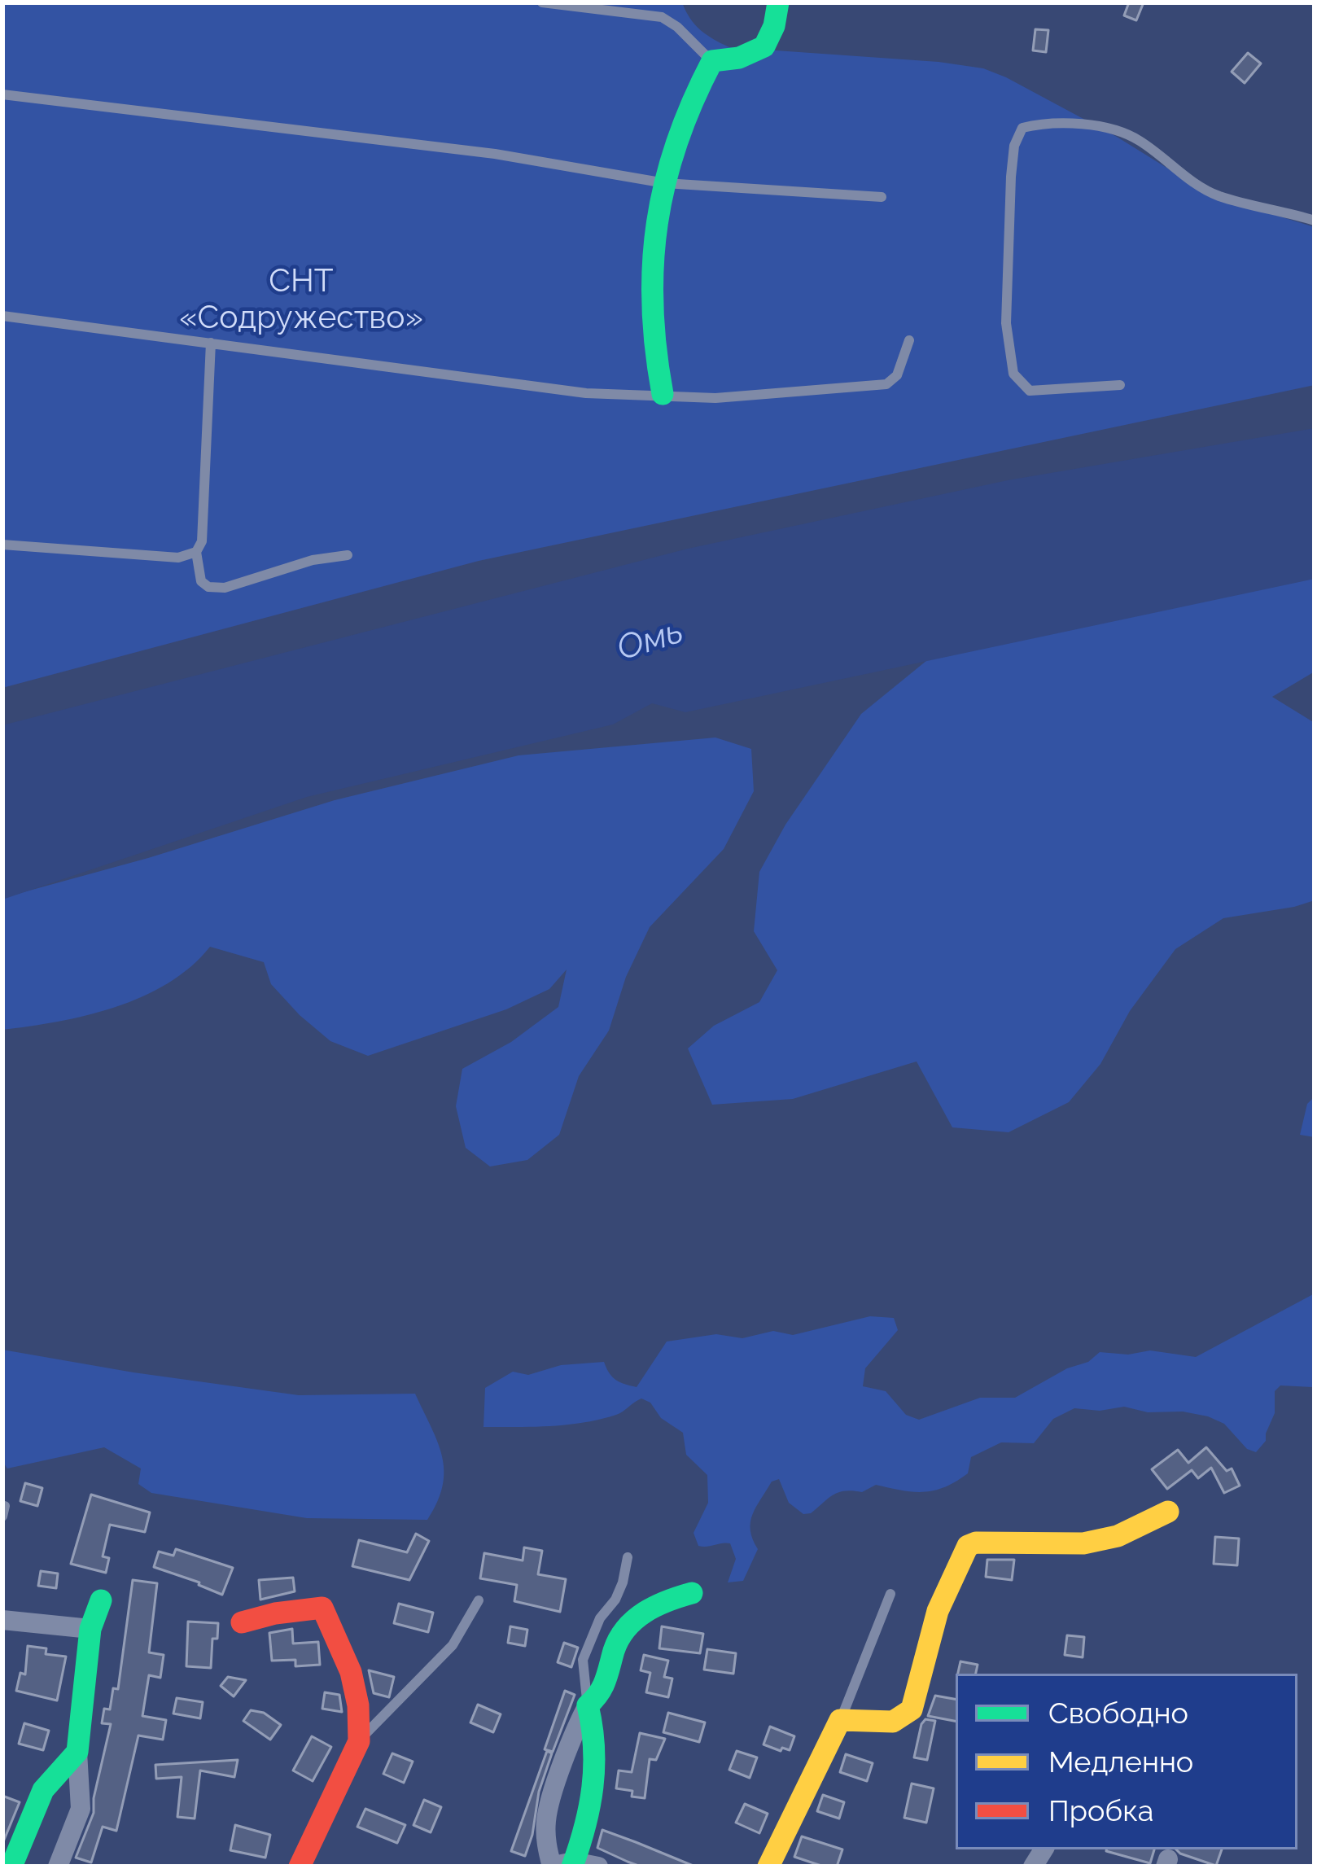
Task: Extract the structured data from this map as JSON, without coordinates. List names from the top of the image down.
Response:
{
  "water": ["Омь"],
  "parks": ["СНТ «Содружество»"],
  "legend": ["Свободно", "Медленно", "Пробка"]
}
